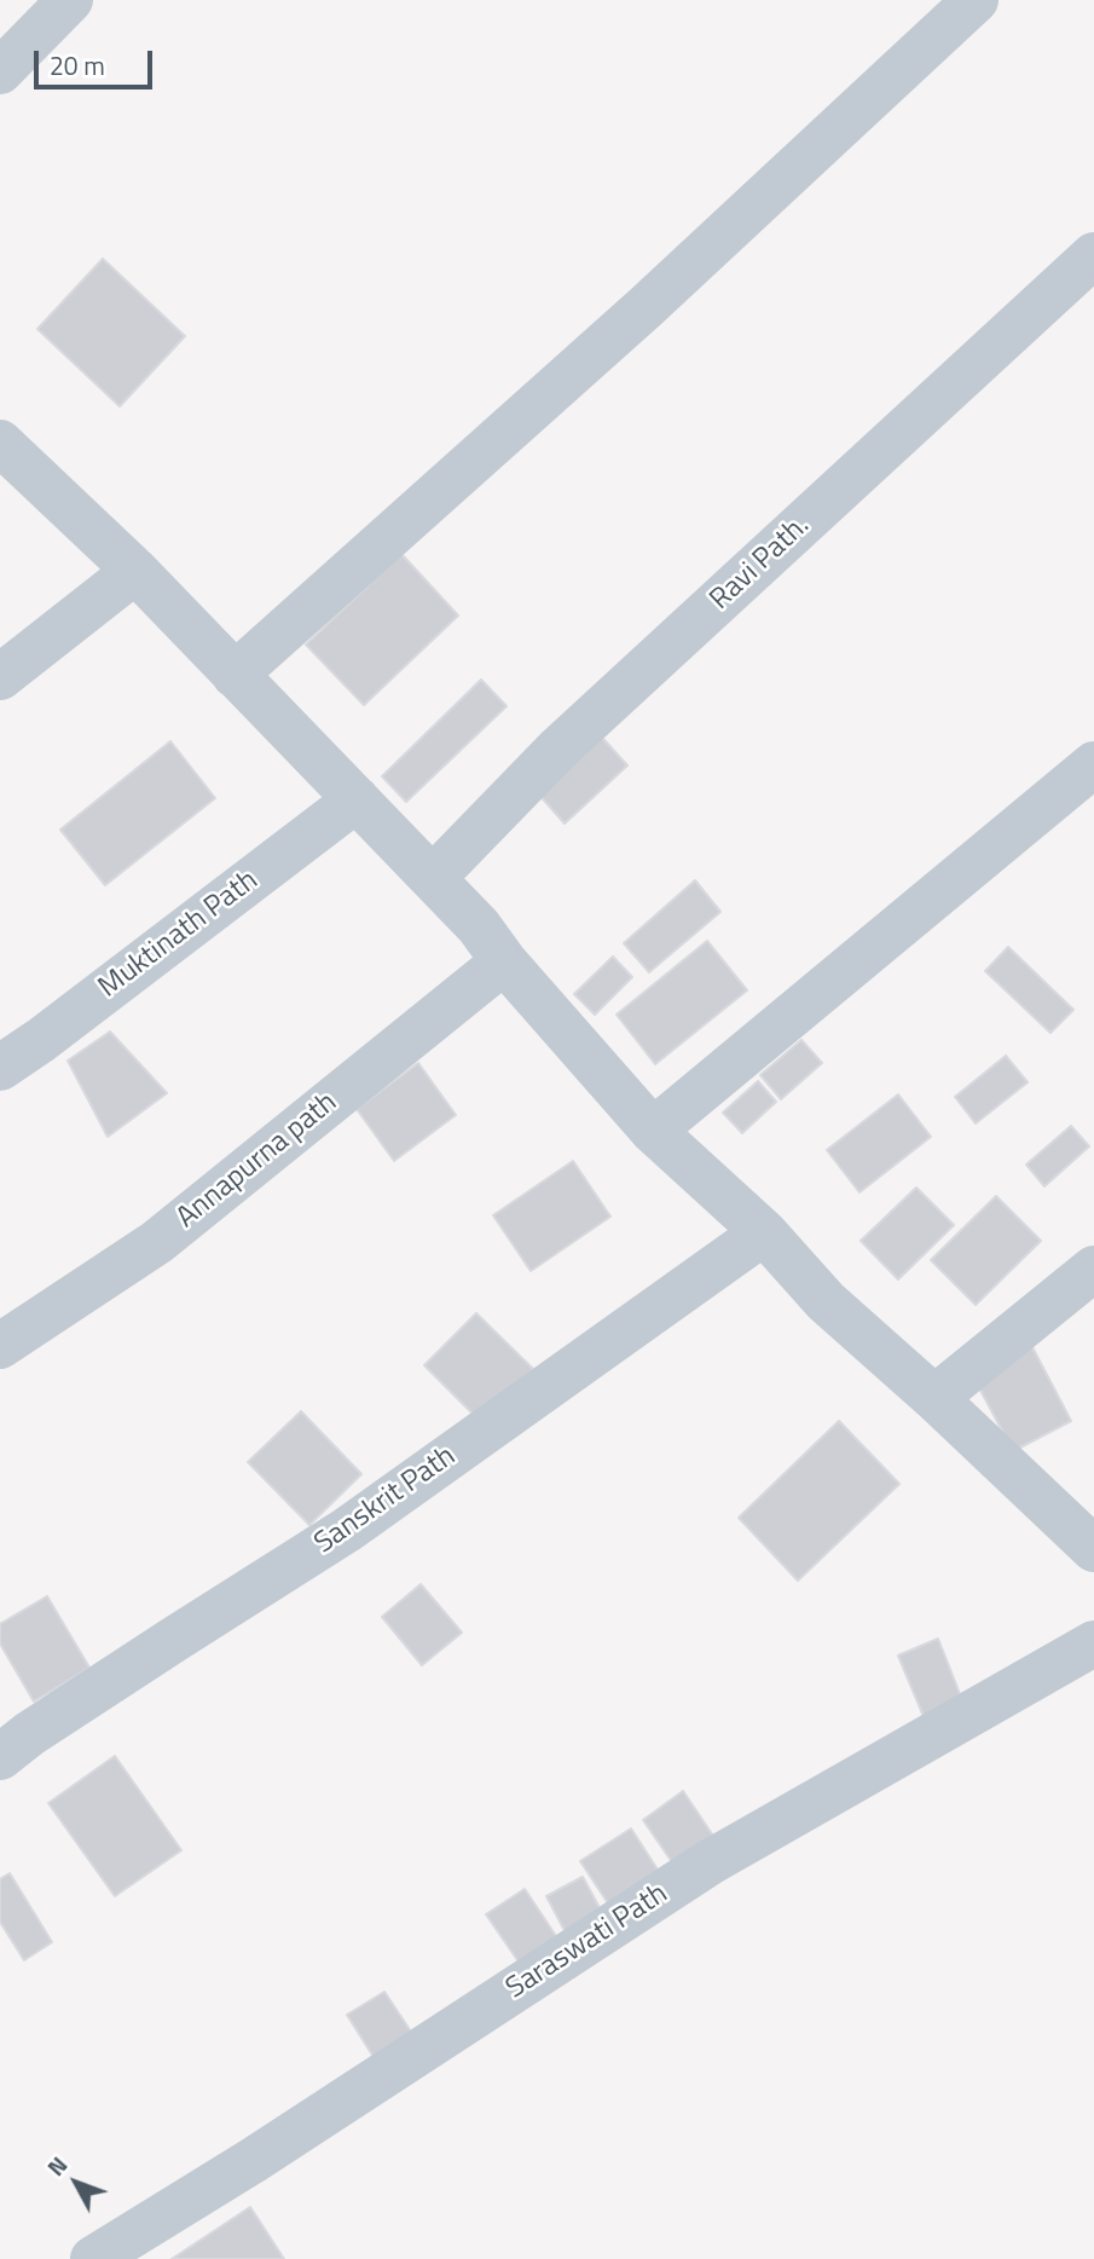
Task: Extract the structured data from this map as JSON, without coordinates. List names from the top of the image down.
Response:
{
  "streets": {
    "street": [
      "Ravi Path.",
      "Muktinath Path",
      "Annapurna path",
      "Sanskrit Path",
      "Saraswati Path"
    ]
  },
  "scale_bar": "20 m",
  "north": "top left"
}
